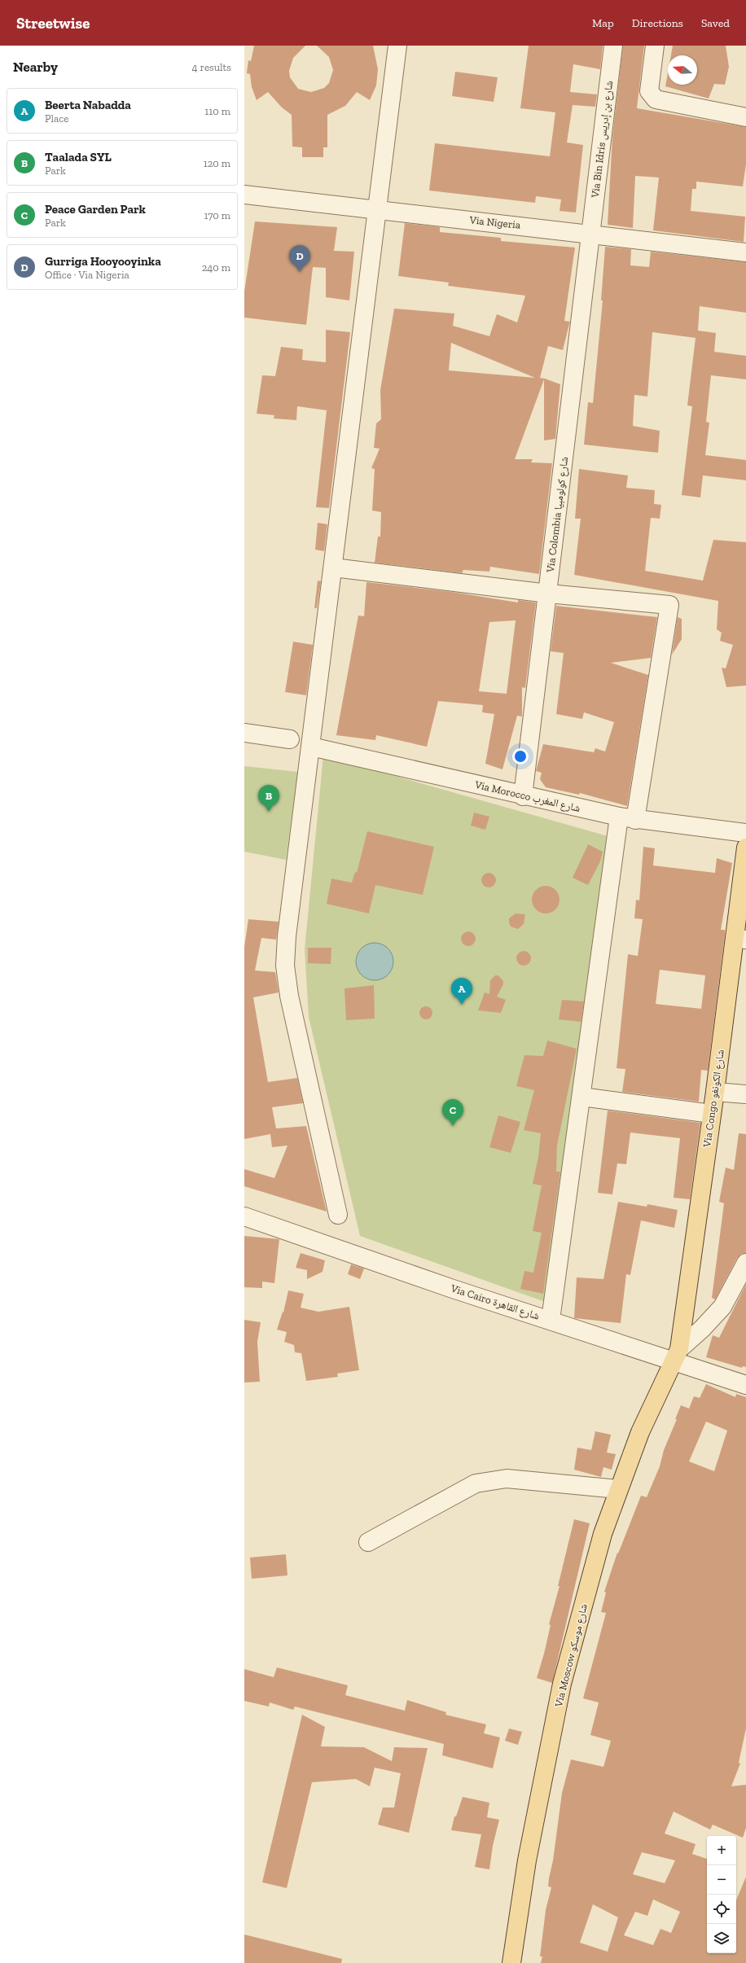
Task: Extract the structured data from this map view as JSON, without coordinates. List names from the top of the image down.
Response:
{
  "streets": {
    "main road": ["Via Congo شارع الكونغو", "Via Moscow شارع موسكو"],
    "street": [
      "Via Bin Idris شارع بن إدريس",
      "Via Nigeria",
      "Via Colombia شارع كولومبيا",
      "Via Morocco شارع المغرب",
      "Via Cairo شارع القاهرة"
    ]
  },
  "crossings": [
    ["Via Bin Idris شارع بن إدريس", "Via Nigeria"],
    ["Via Bin Idris شارع بن إدريس", "Via Colombia شارع كولومبيا"],
    ["Via Nigeria", "Via Colombia شارع كولومبيا"],
    ["Via Colombia شارع كولومبيا", "Via Morocco شارع المغرب"],
    ["Via Congo شارع الكونغو", "Via Cairo شارع القاهرة"],
    ["Via Congo شارع الكونغو", "Via Moscow شارع موسكو"],
    ["Via Cairo شارع القاهرة", "Via Moscow شارع موسكو"]
  ],
  "north": "left",
  "page": {
    "header": "Streetwise",
    "nav": ["Map", "Directions", "Saved"],
    "heading": ["Nearby", "4 results"],
    "list": [
      {
        "mark": "A",
        "name": "Beerta Nabadda",
        "note": "Place",
        "value": "110 m"
      },
      {
        "mark": "B",
        "name": "Taalada SYL",
        "note": "Park",
        "value": "120 m"
      },
      {
        "mark": "C",
        "name": "Peace Garden Park",
        "note": "Park",
        "value": "170 m"
      },
      {
        "mark": "D",
        "name": "Gurriga Hooyooyinka",
        "note": "Office · Via Nigeria",
        "value": "240 m"
      }
    ],
    "pins": [
      "D",
      "B",
      "A",
      "C"
    ],
    "map_buttons": ["+", "−"]
  }
}
